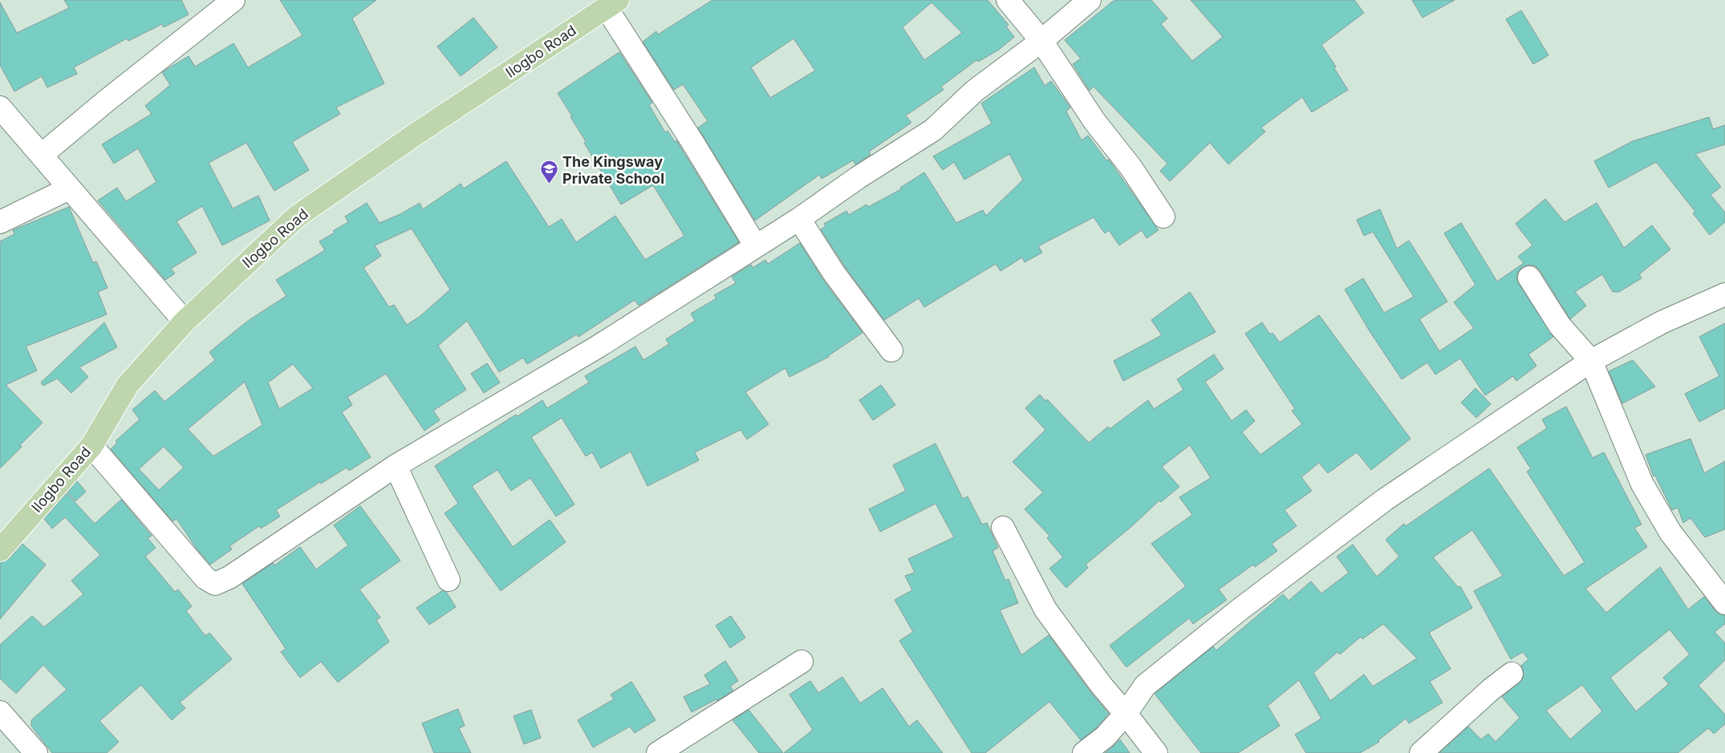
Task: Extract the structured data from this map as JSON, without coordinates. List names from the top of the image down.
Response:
{
  "streets": {
    "main road": ["Ilogbo Road"]
  },
  "places": {
    "school or university": ["The Kingsway Private School"]
  }
}
